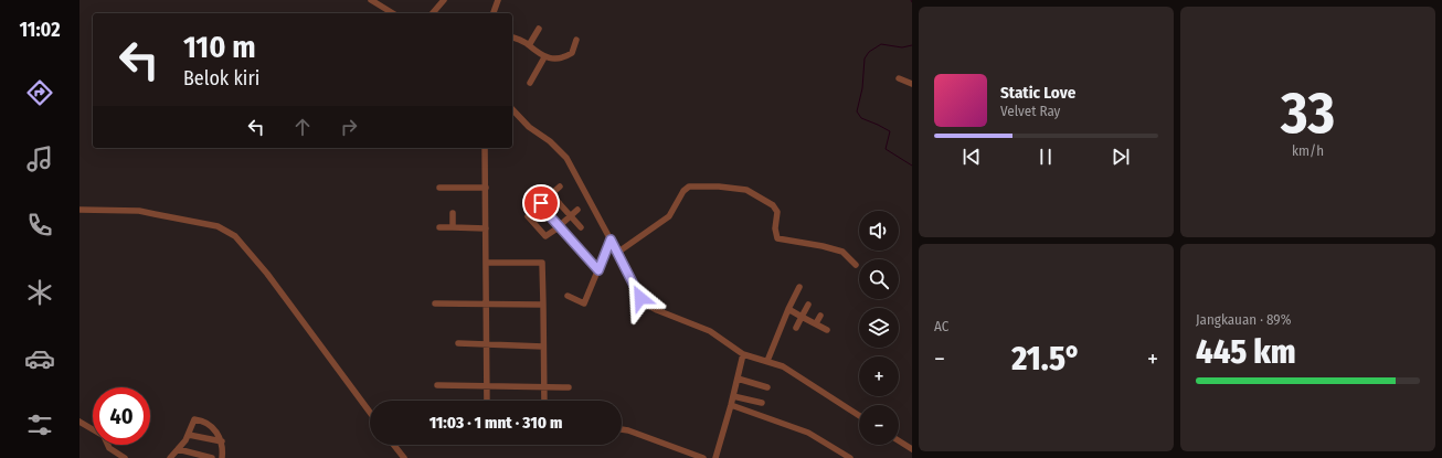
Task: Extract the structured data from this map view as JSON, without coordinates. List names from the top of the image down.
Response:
{
  "page": {
    "tabs": "11:02",
    "tile": [
      ["33", "km/h"],
      "AC",
      ["Jangkauan · 89%", "445 km"]
    ],
    "turn": ["110 m", "Belok kiri"],
    "song": ["Static Love", "Velvet Ray"],
    "map_buttons": ["+", "−"],
    "heat": ["−", "21.5°", "+"],
    "limit": "40",
    "trip": "11:03 · 1 mnt · 310 m"
  }
}
